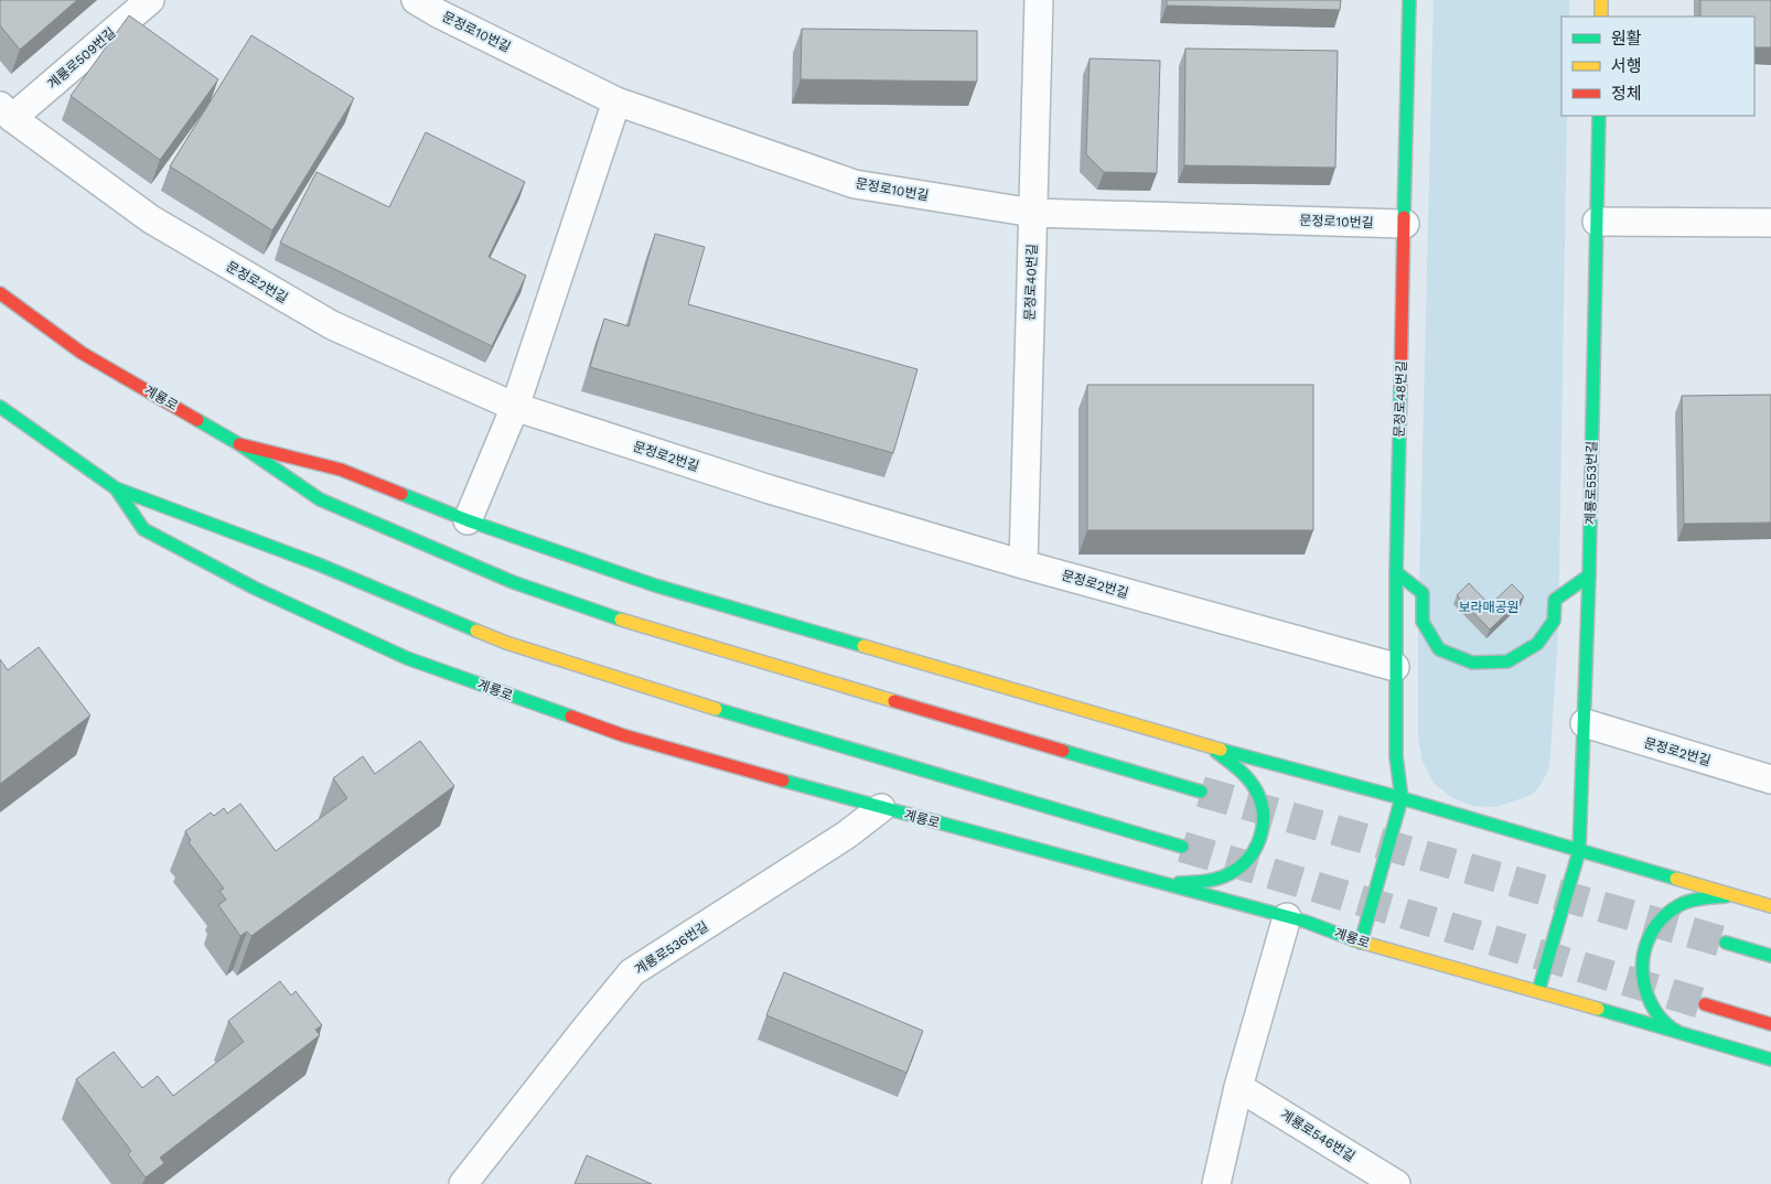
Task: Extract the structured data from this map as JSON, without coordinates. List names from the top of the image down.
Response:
{
  "streets": {
    "main road": ["계룡로", "문정로48번길", "계룡로553번길"],
    "street": [
      "문정로10번길",
      "계룡로509번길",
      "문정로2번길",
      "문정로40번길",
      "계룡로536번길",
      "계룡로546번길"
    ]
  },
  "crossings": [
    ["문정로10번길", "문정로40번길"],
    ["문정로10번길", "문정로48번길"],
    ["계룡로509번길", "문정로2번길"],
    ["문정로2번길", "문정로40번길"],
    ["문정로2번길", "문정로48번길"],
    ["문정로2번길", "계룡로553번길"],
    ["계룡로", "계룡로553번길"],
    ["계룡로", "계룡로536번길"]
  ],
  "parks": ["보라매공원"],
  "legend": ["원활", "서행", "정체"]
}
